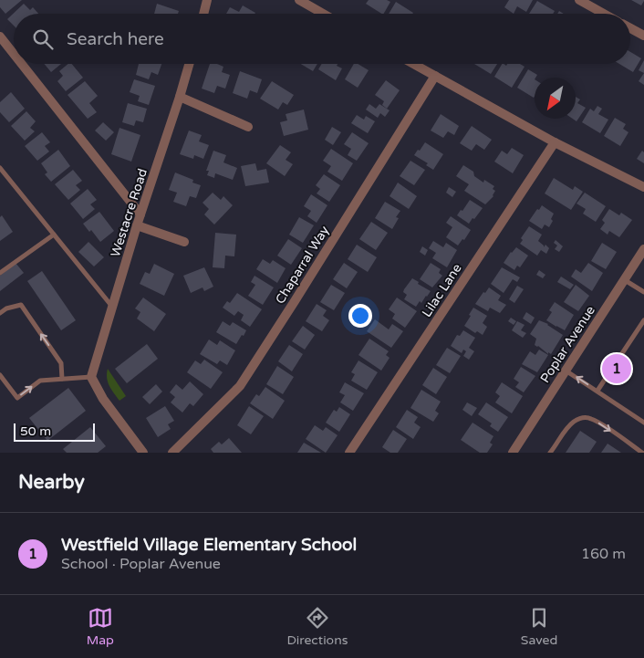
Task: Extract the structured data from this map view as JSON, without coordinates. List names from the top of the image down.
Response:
{
  "streets": {
    "street": [
      "Westacre Road",
      "Chaparral Way",
      "Lilac Lane",
      "Poplar Avenue"
    ]
  },
  "scale_bar": "50 m",
  "north": "bottom left",
  "page": {
    "search": "Search here",
    "pins": "1",
    "scale": "50 m",
    "heading": "Nearby",
    "list": [
      {
        "mark": "1",
        "name": "Westfield Village Elementary School",
        "note": "School · Poplar Avenue",
        "value": "160 m"
      }
    ],
    "nav": ["Map", "Directions", "Saved"]
  }
}
